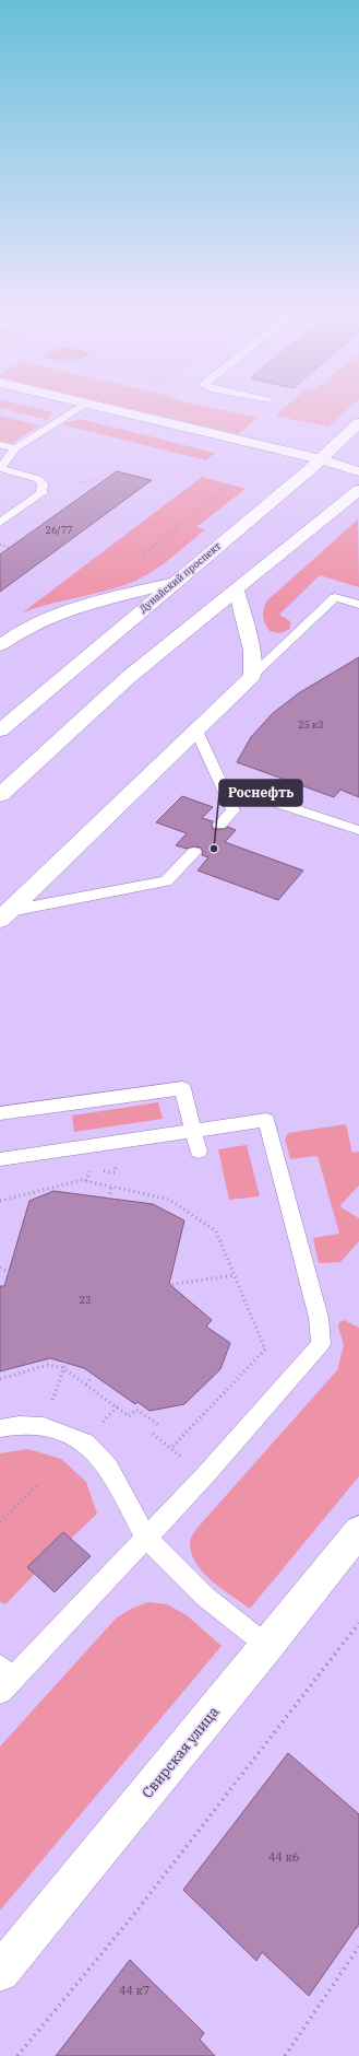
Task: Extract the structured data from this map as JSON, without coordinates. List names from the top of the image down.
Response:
{
  "streets": {
    "main road": ["Дунайский проспект", "Свирская улица"]
  },
  "places": ["Роснефть"],
  "house_numbers": [
    "26/77",
    "25 к3",
    "23",
    "44 к6",
    "44 к7"
  ]
}
